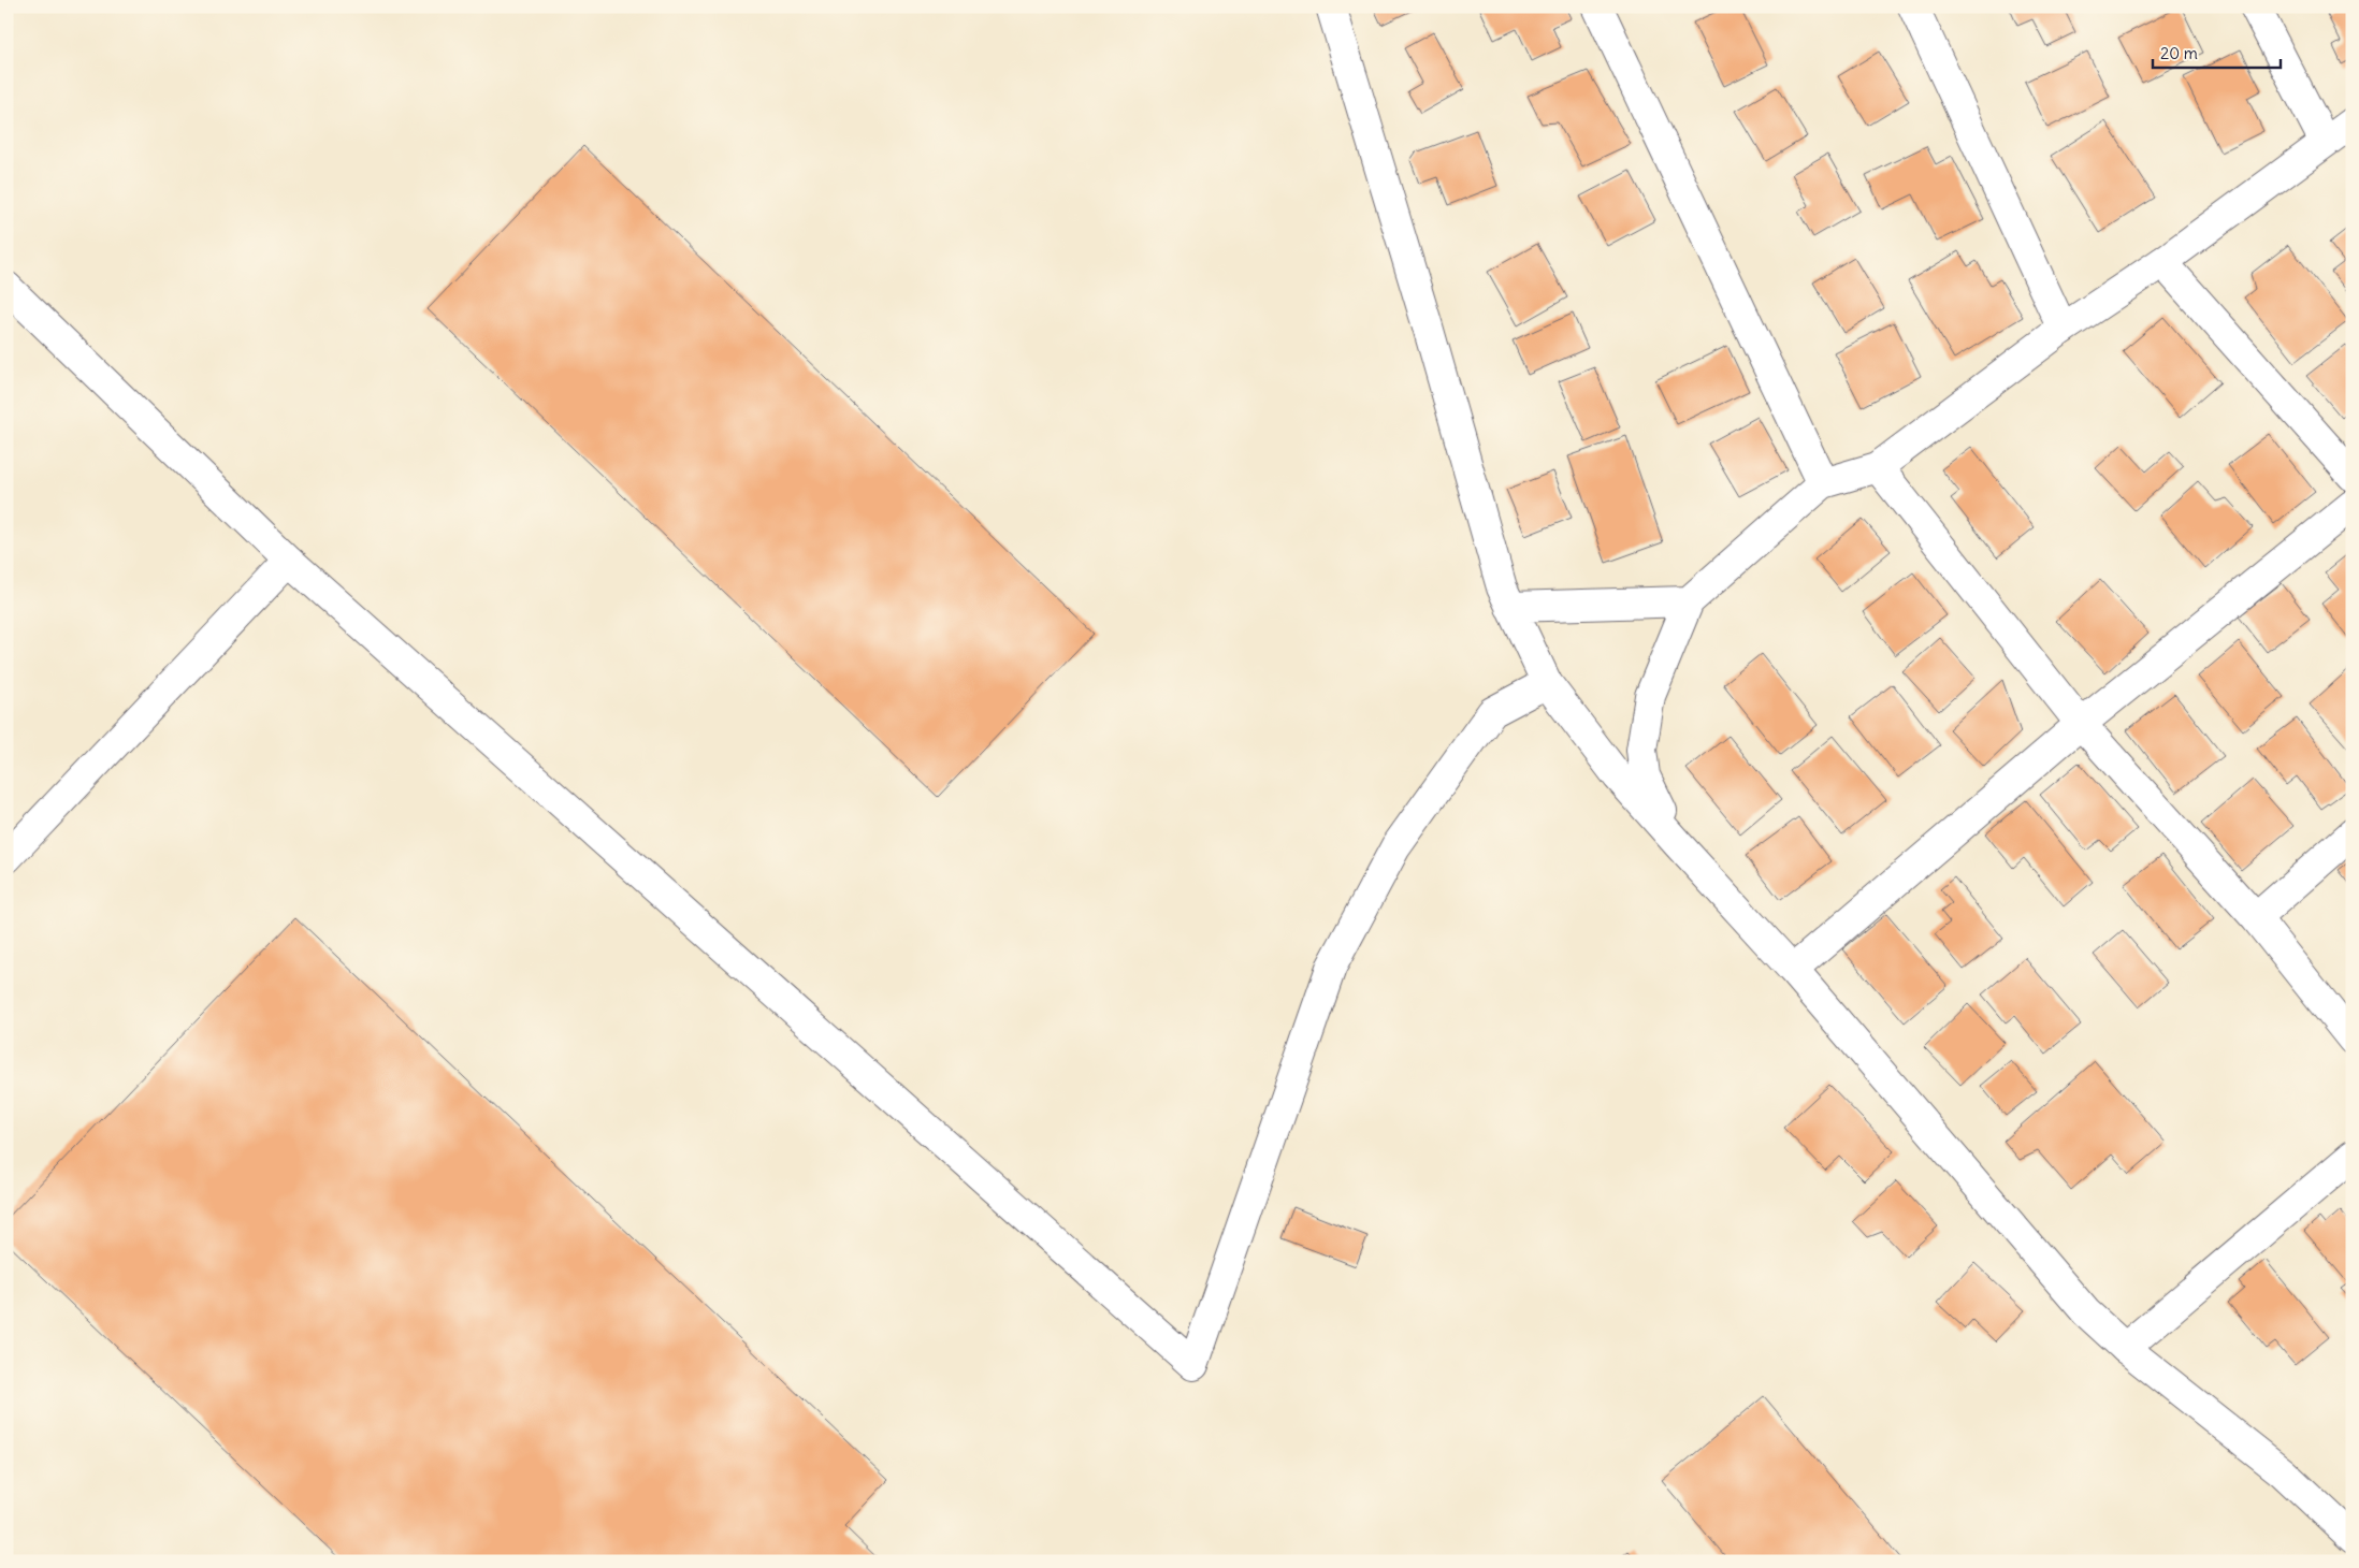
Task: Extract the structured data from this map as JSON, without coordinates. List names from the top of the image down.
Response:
{
  "scale_bar": "20 m"
}
